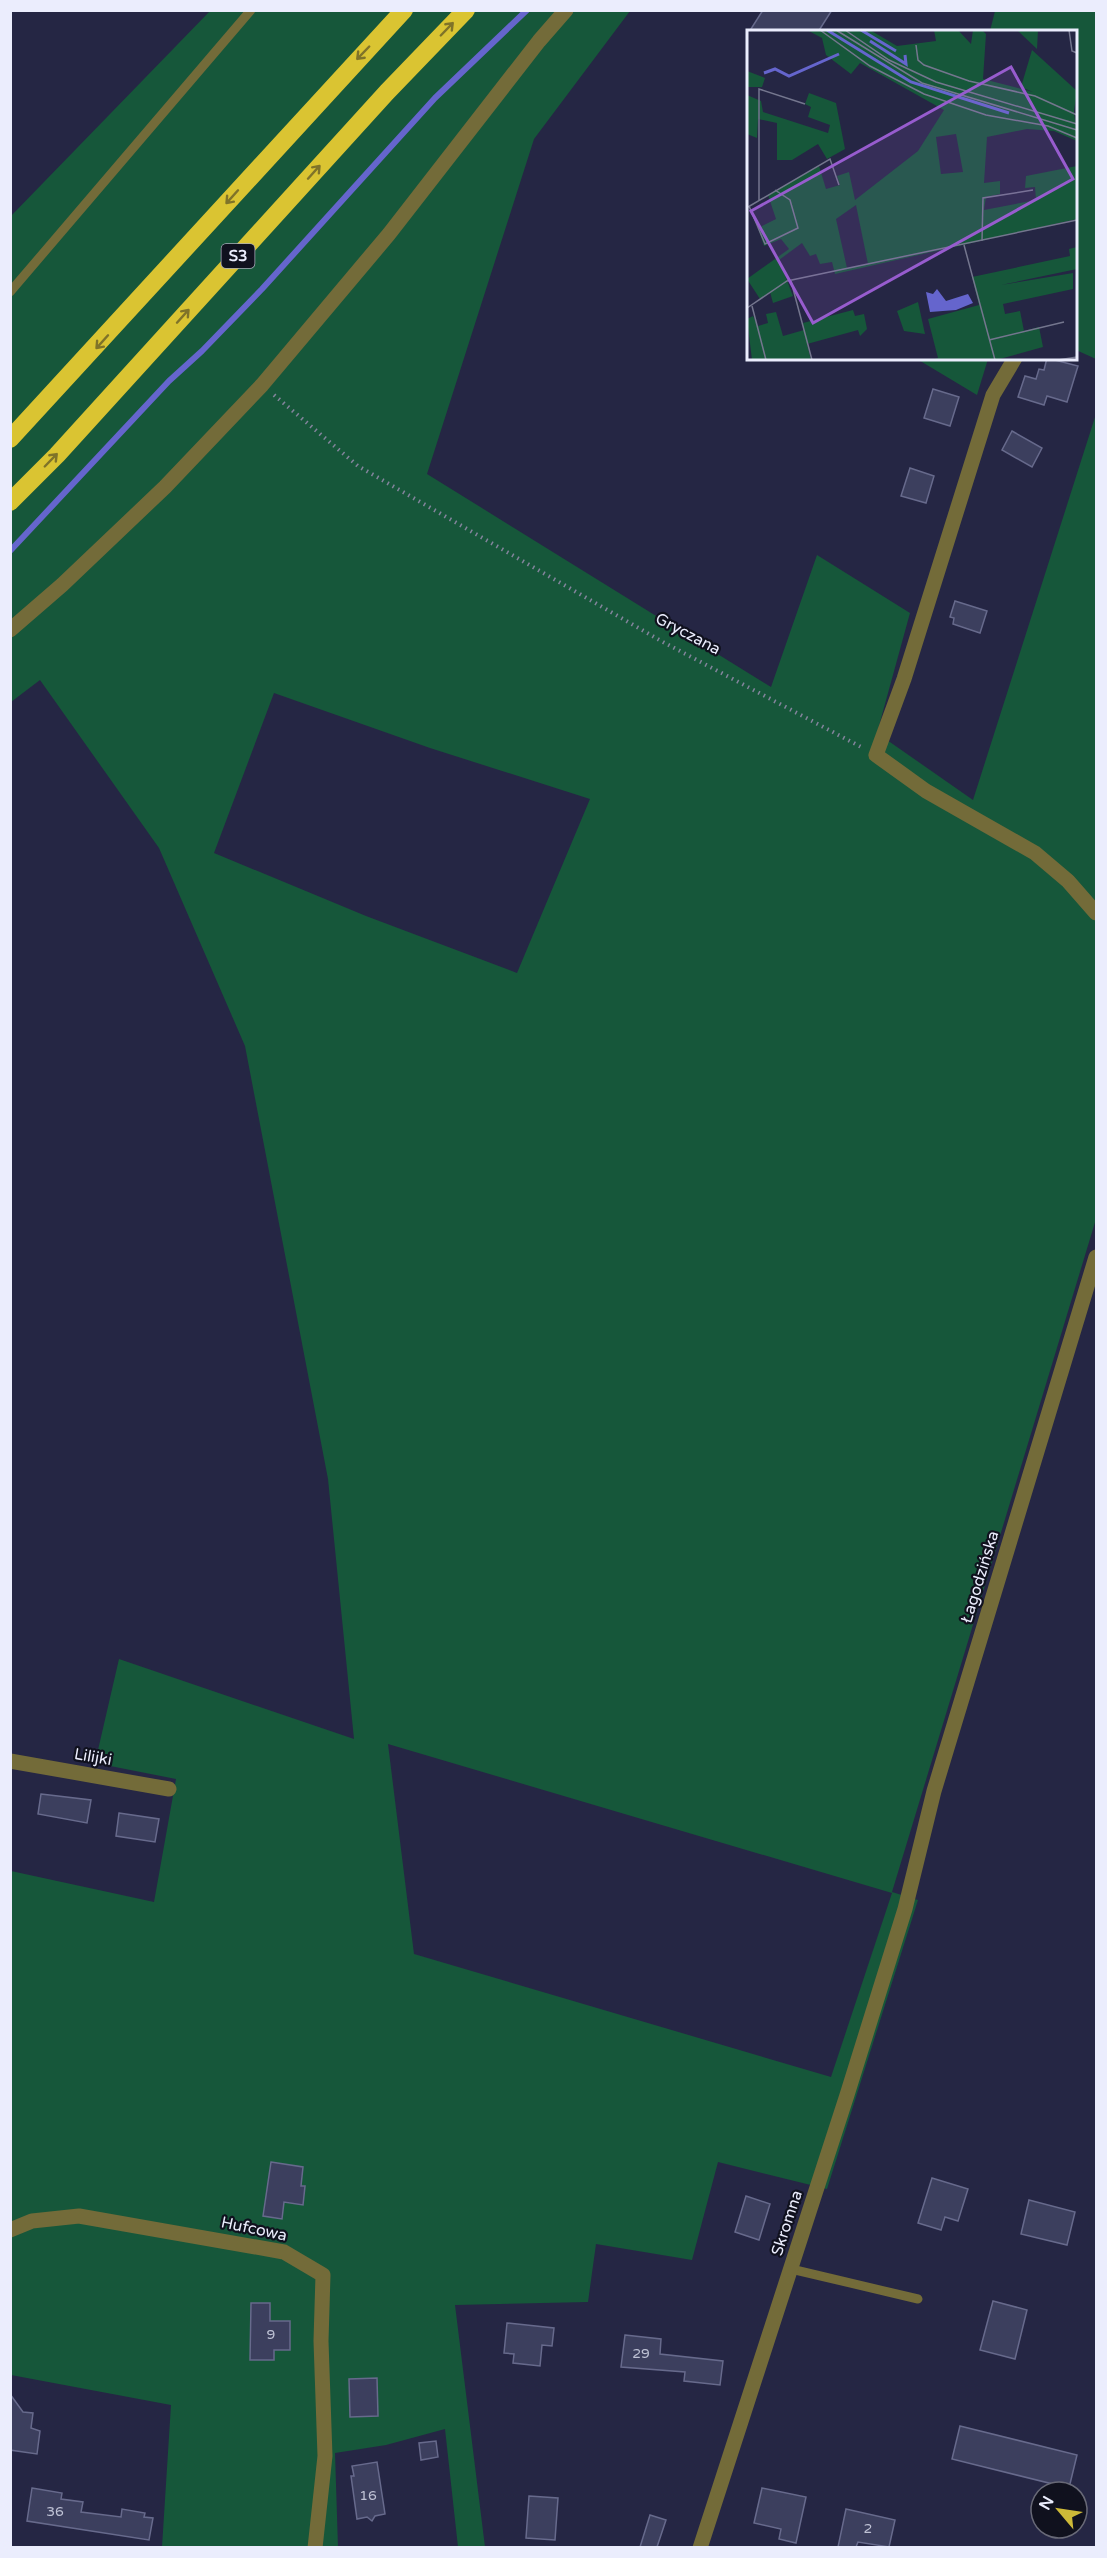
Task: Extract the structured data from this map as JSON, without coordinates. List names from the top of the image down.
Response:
{
  "streets": {
    "highway": ["S3"],
    "street": [
      "Łagodzińska",
      "Lilijki",
      "Skromna",
      "Hufcowa"
    ],
    "path": ["Gryczana"]
  },
  "crossings": [
    ["Łagodzińska", "Skromna"]
  ],
  "house_numbers": [
    "9",
    "29",
    "16",
    "36",
    "2"
  ],
  "north": "top left"
}
